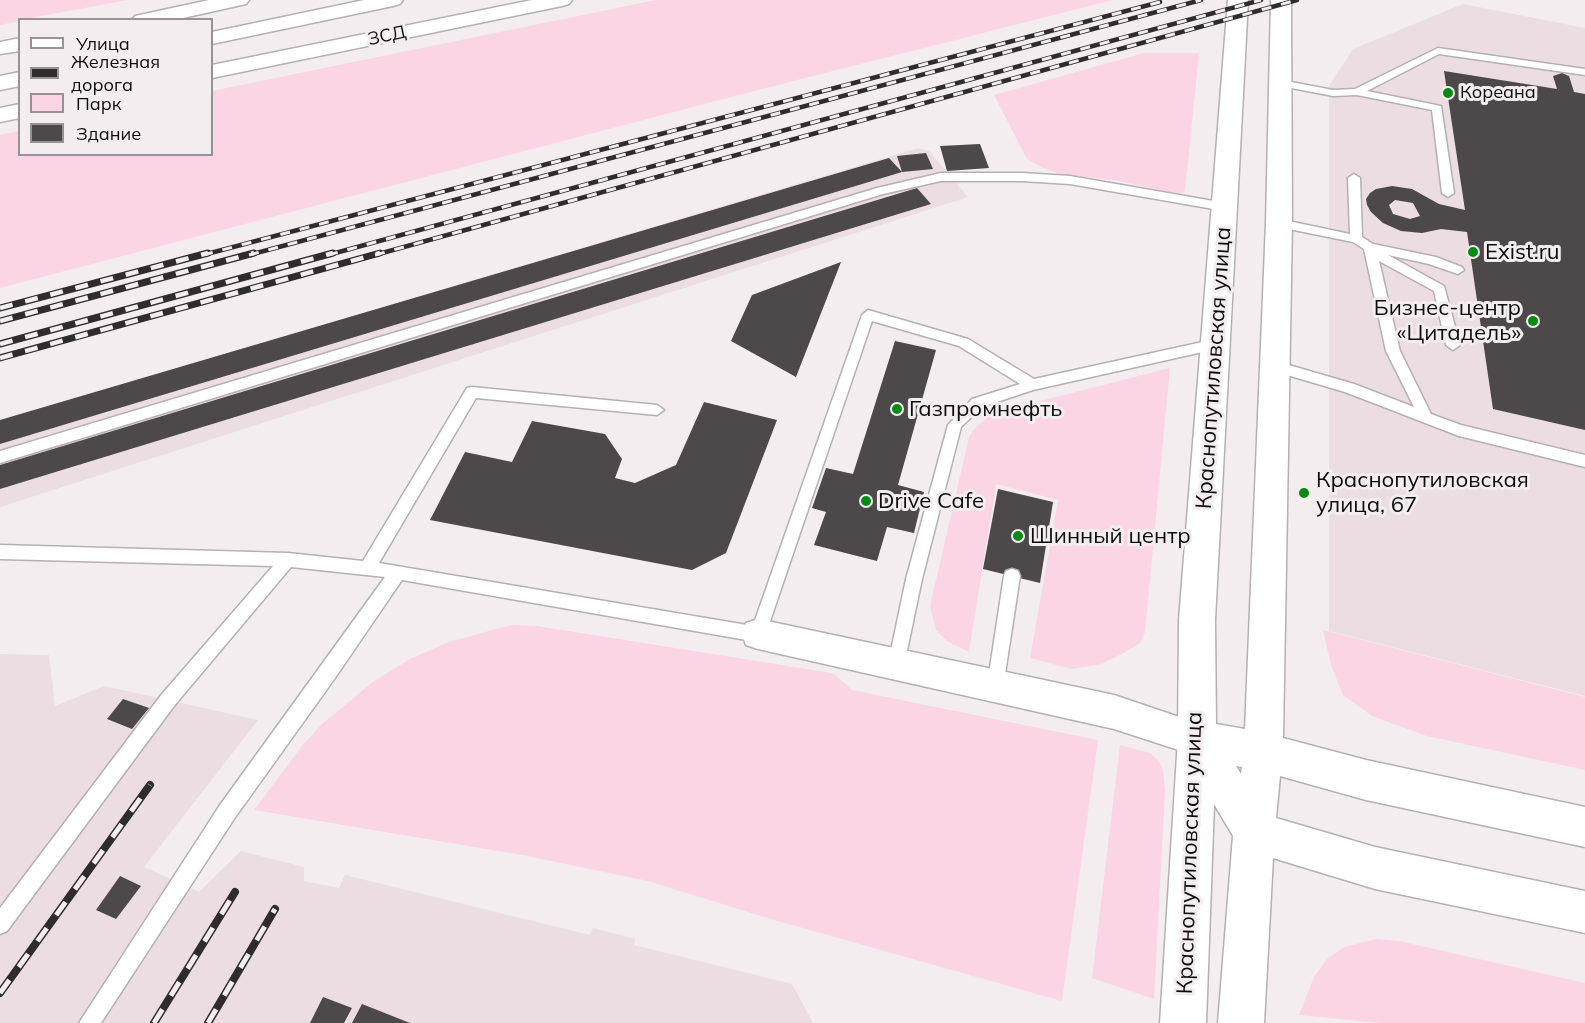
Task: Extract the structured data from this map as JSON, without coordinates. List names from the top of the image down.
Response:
{
  "streets": {
    "main road": ["ЗСД", "Краснопутиловская улица"]
  },
  "places": [
    "Кореана",
    "Exist.ru",
    "Бизнес-центр «Цитадель»",
    "Газпромнефть",
    "Краснопутиловская улица, 67",
    "Drive Cafe",
    "Шинный центр"
  ],
  "legend": [
    "Улица",
    "Железная дорога",
    "Парк",
    "Здание"
  ]
}
